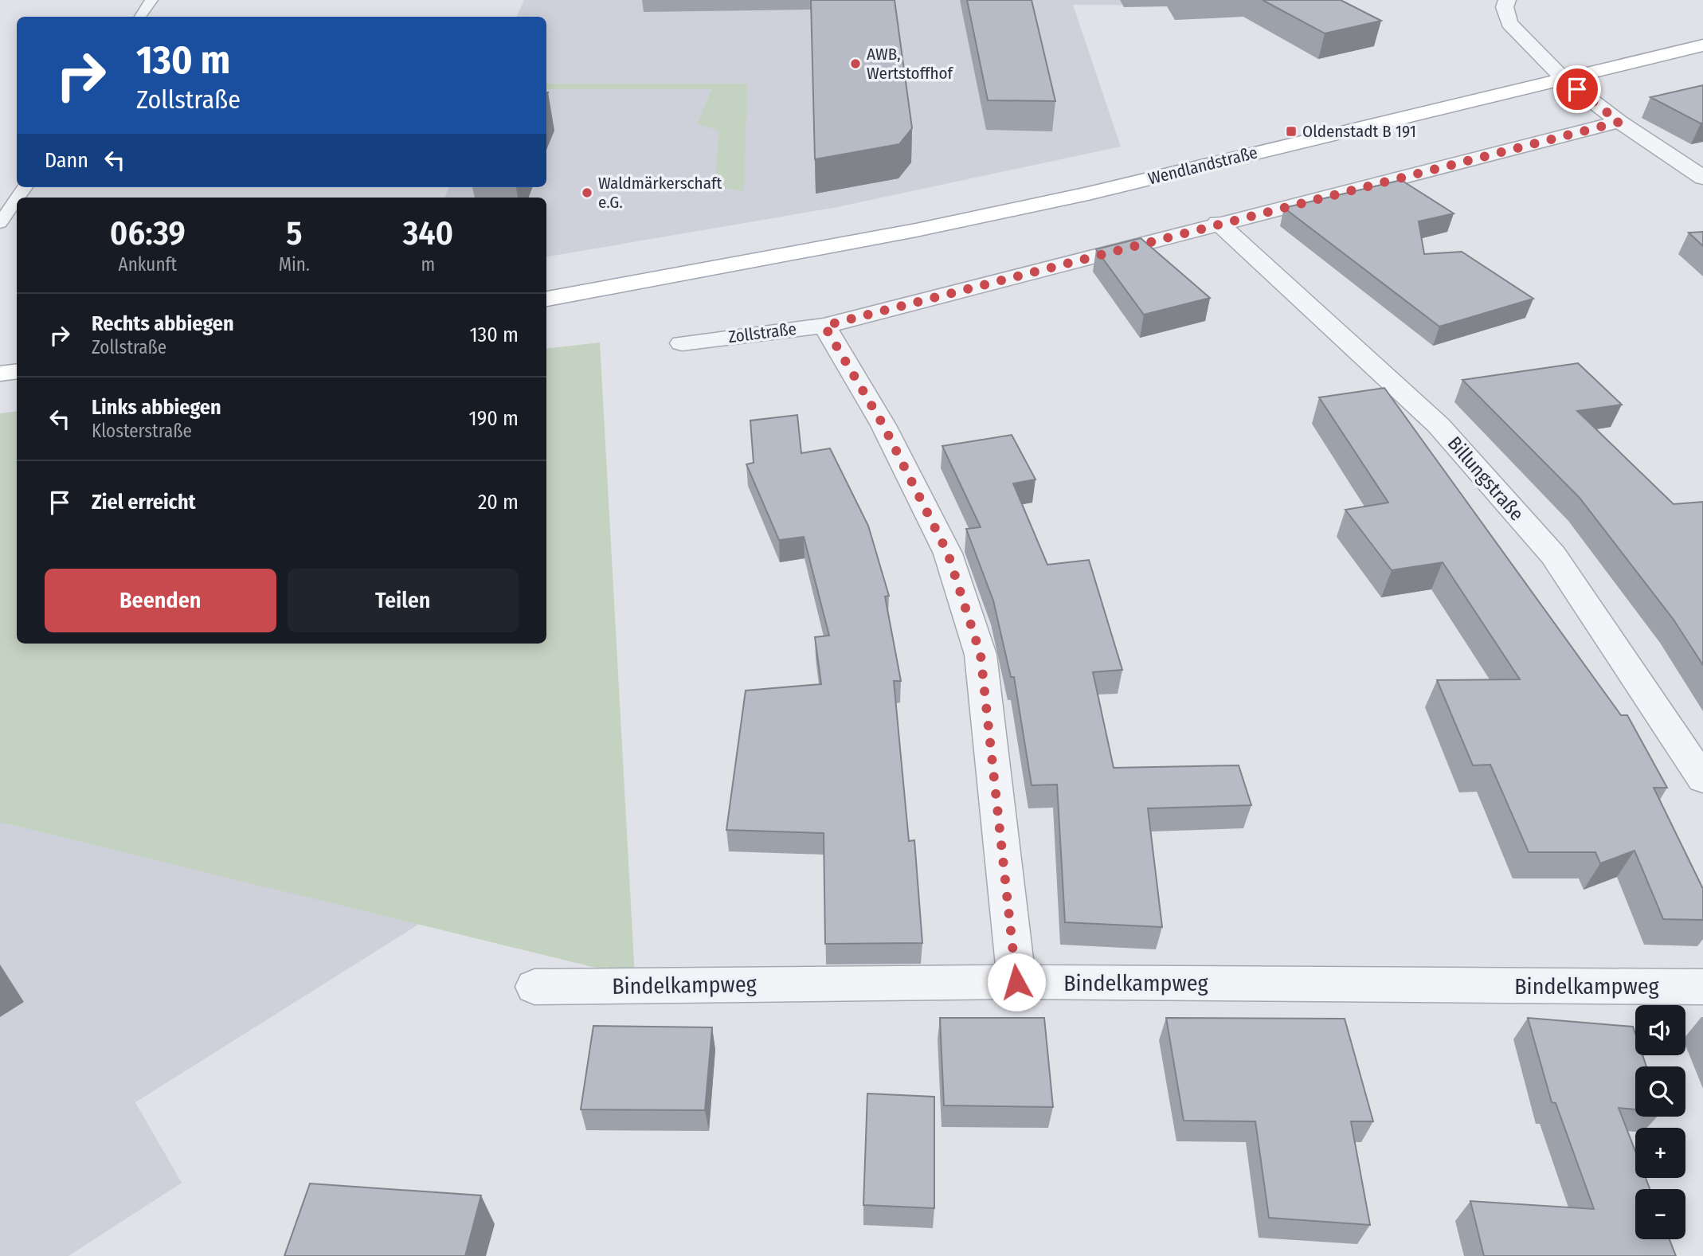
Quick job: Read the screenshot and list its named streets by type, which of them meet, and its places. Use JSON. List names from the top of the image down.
{
  "streets": {
    "main road": ["Wendlandstraße"],
    "street": ["Zollstraße", "Billungstraße", "Bindelkampweg"]
  },
  "crossings": [
    ["Zollstraße", "Billungstraße"]
  ],
  "places": {
    "other": ["AWB, Wertstoffhof", "Waldmärkerschaft e.G."],
    "transit": ["Oldenstadt B 191"]
  },
  "page": {
    "turn": ["130 m", "Zollstraße"],
    "then": "Dann",
    "eta": [
      "06:39",
      "Ankunft",
      "5",
      "Min.",
      "340",
      "m"
    ],
    "list": [
      {
        "name": "Rechts abbiegen",
        "note": "Zollstraße",
        "value": "130 m"
      },
      {
        "name": "Links abbiegen",
        "note": "Klosterstraße",
        "value": "190 m"
      },
      {
        "name": "Ziel erreicht",
        "value": "20 m"
      }
    ],
    "buttons": ["Beenden", "Teilen"],
    "map_buttons": ["+", "−"]
  }
}
